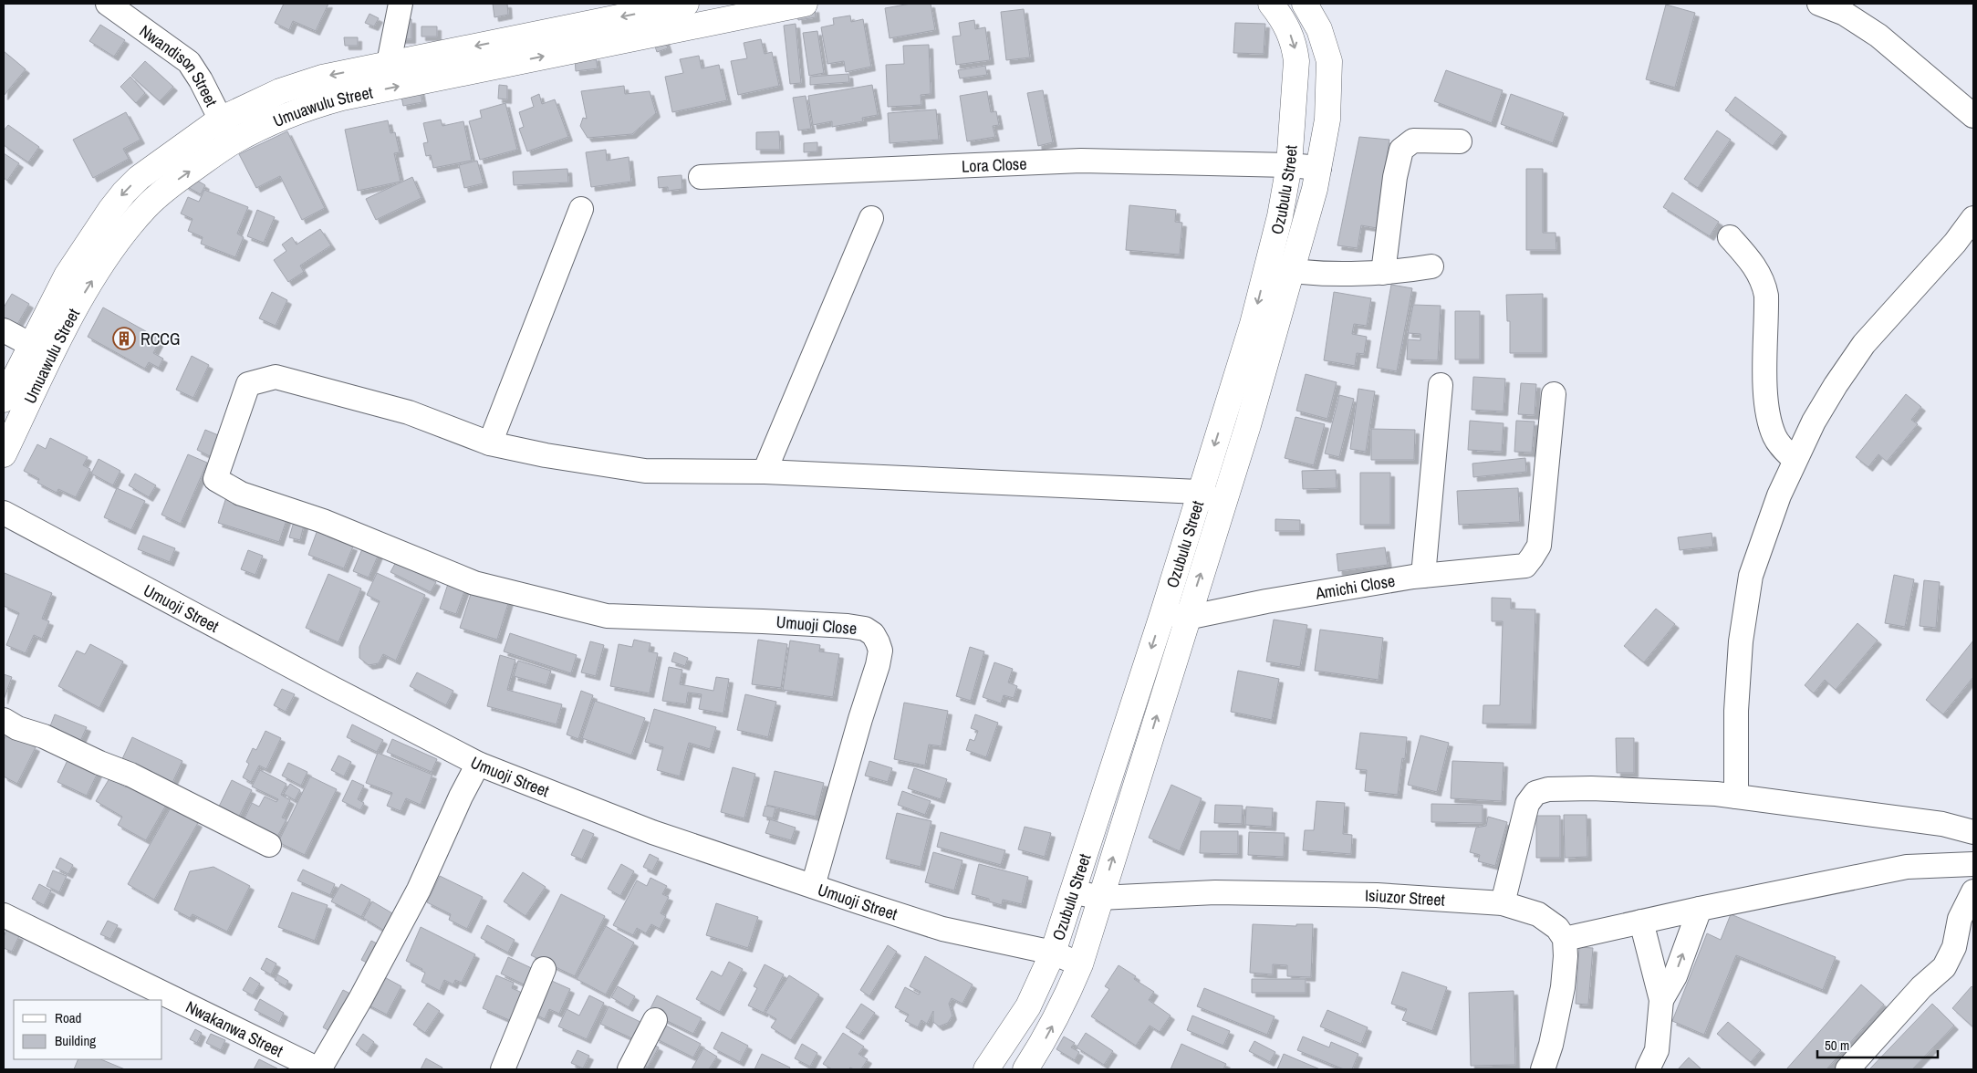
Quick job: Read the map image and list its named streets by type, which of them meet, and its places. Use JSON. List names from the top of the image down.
{
  "streets": {
    "main road": ["Umuawulu Street", "Ozubulu Street"],
    "street": [
      "Nwandison Street",
      "Lora Close",
      "Amichi Close",
      "Umuoji Street",
      "Umuoji Close",
      "Isiuzor Street",
      "Nwakanwa Street"
    ]
  },
  "crossings": [
    ["Nwandison Street", "Umuawulu Street"],
    ["Lora Close", "Ozubulu Street"],
    ["Ozubulu Street", "Amichi Close"],
    ["Ozubulu Street", "Umuoji Street"],
    ["Ozubulu Street", "Isiuzor Street"],
    ["Umuoji Street", "Umuoji Close"]
  ],
  "places": {
    "building": ["RCCG"]
  },
  "legend": ["Road", "Building"],
  "scale_bar": "50 m"
}
